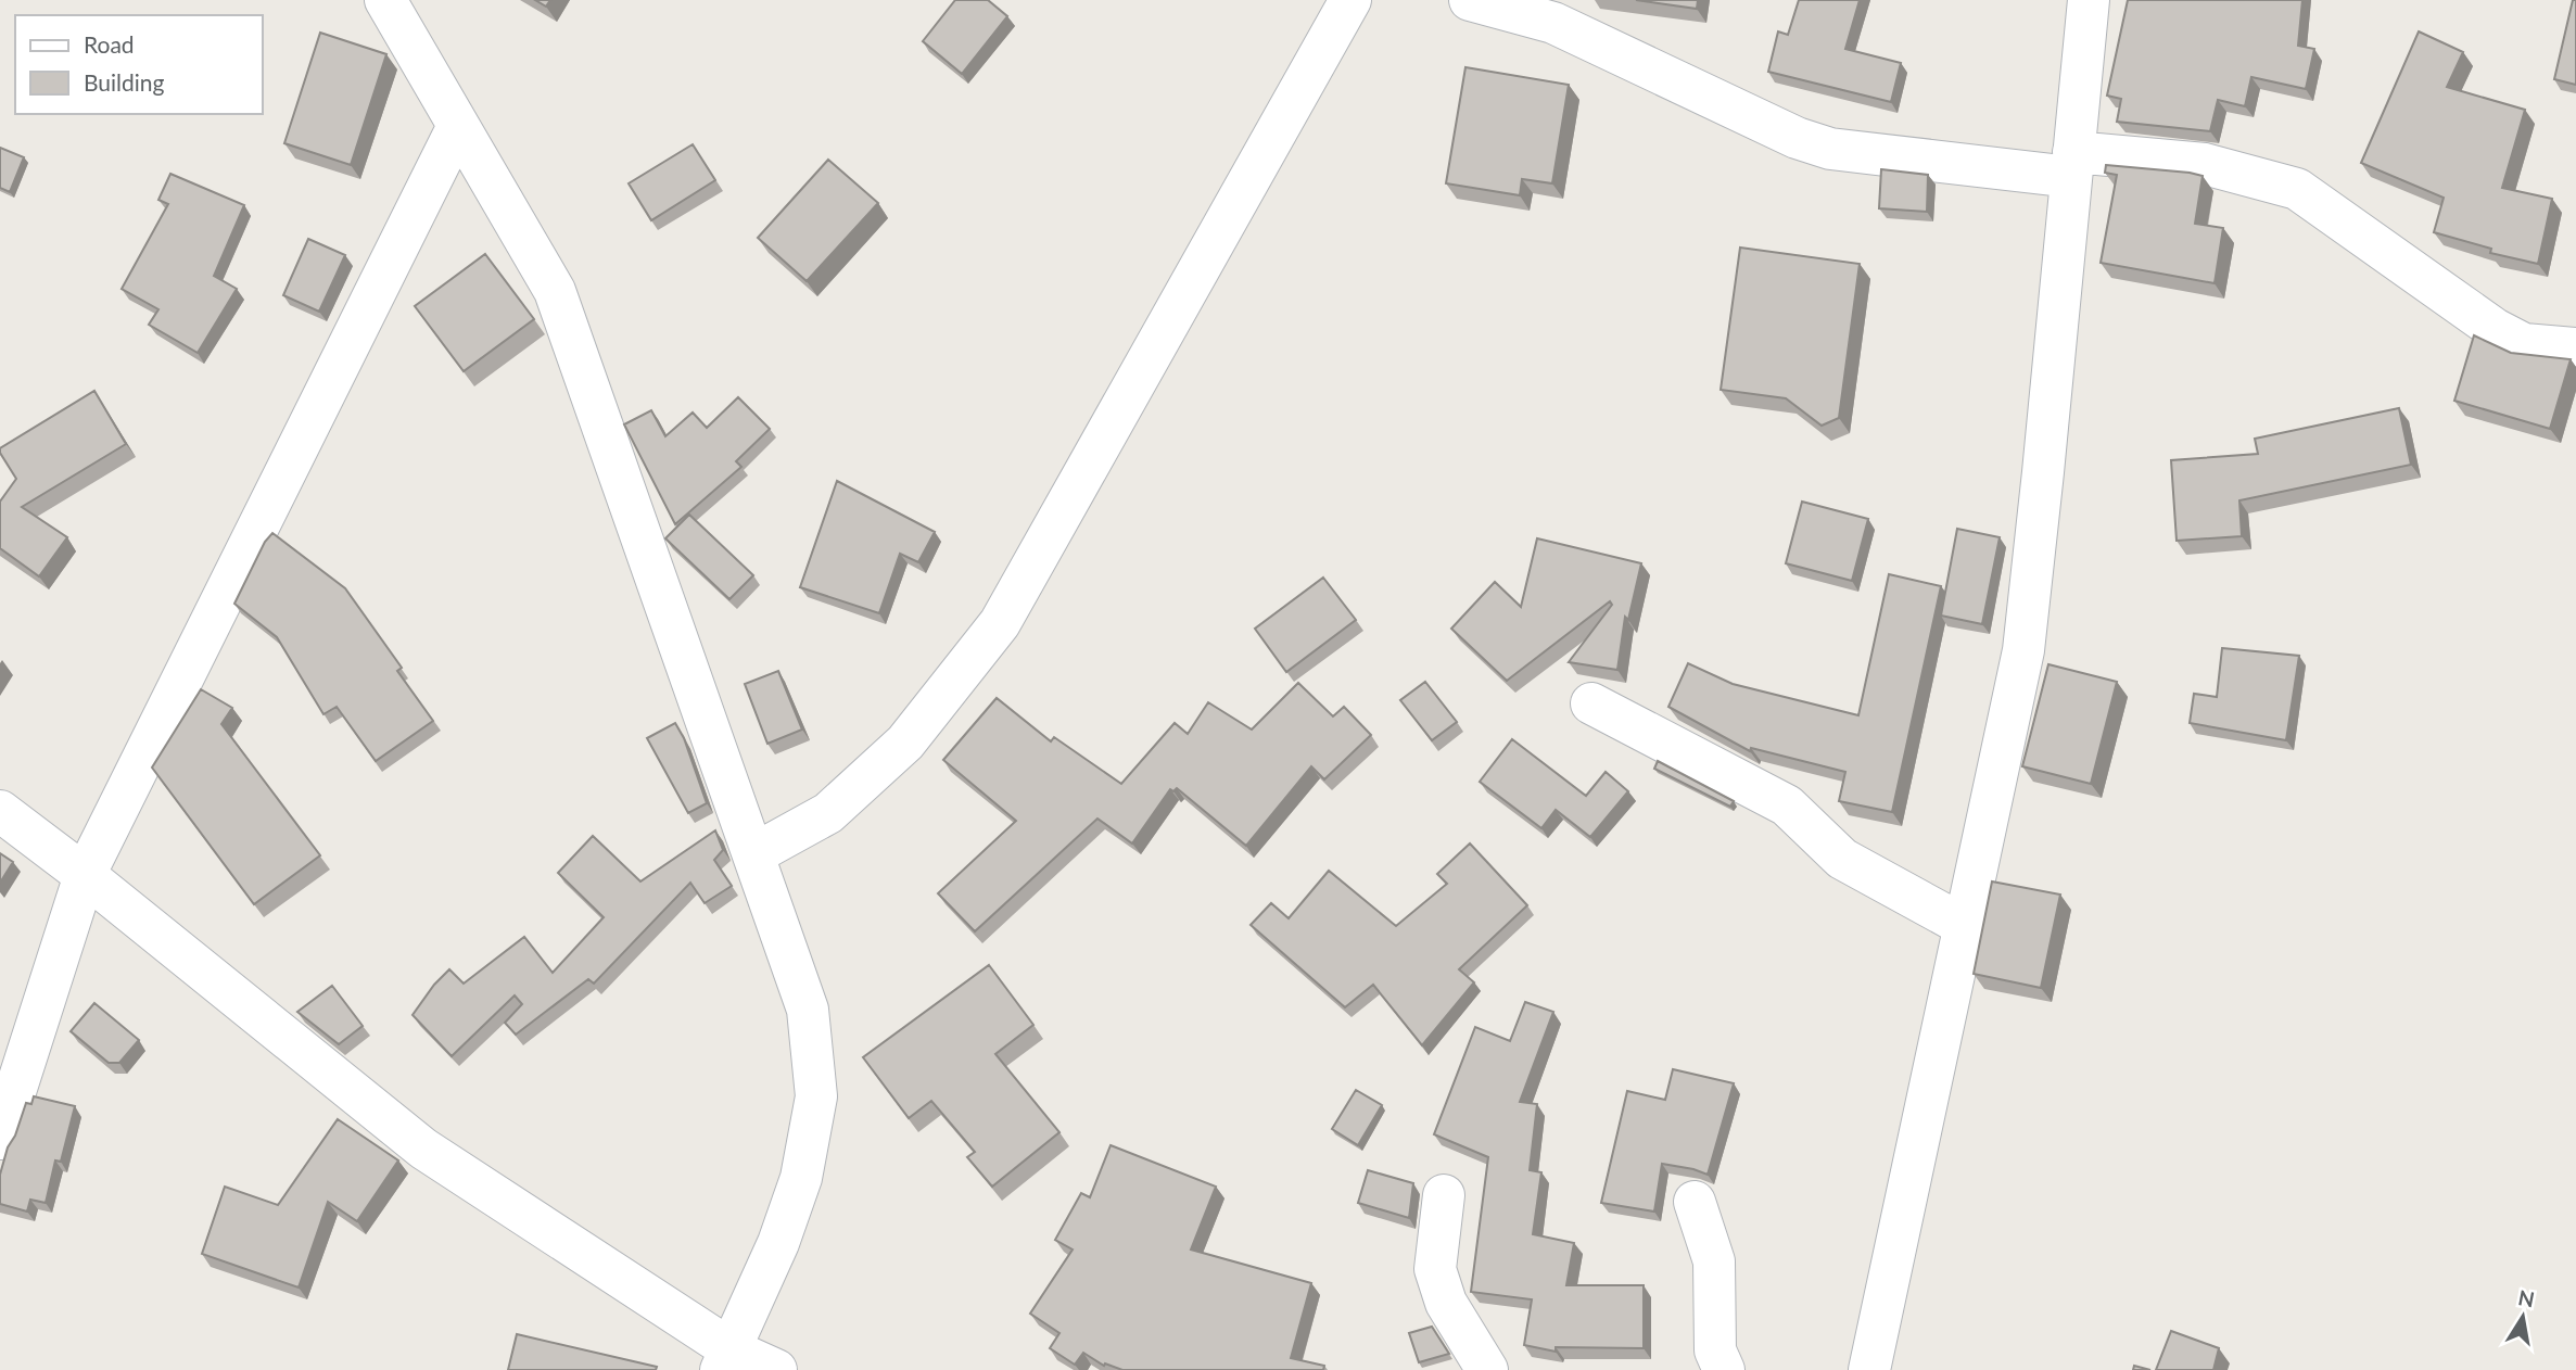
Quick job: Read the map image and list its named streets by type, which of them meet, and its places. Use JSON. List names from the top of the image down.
{
  "legend": ["Road", "Building"],
  "north": "top"
}
